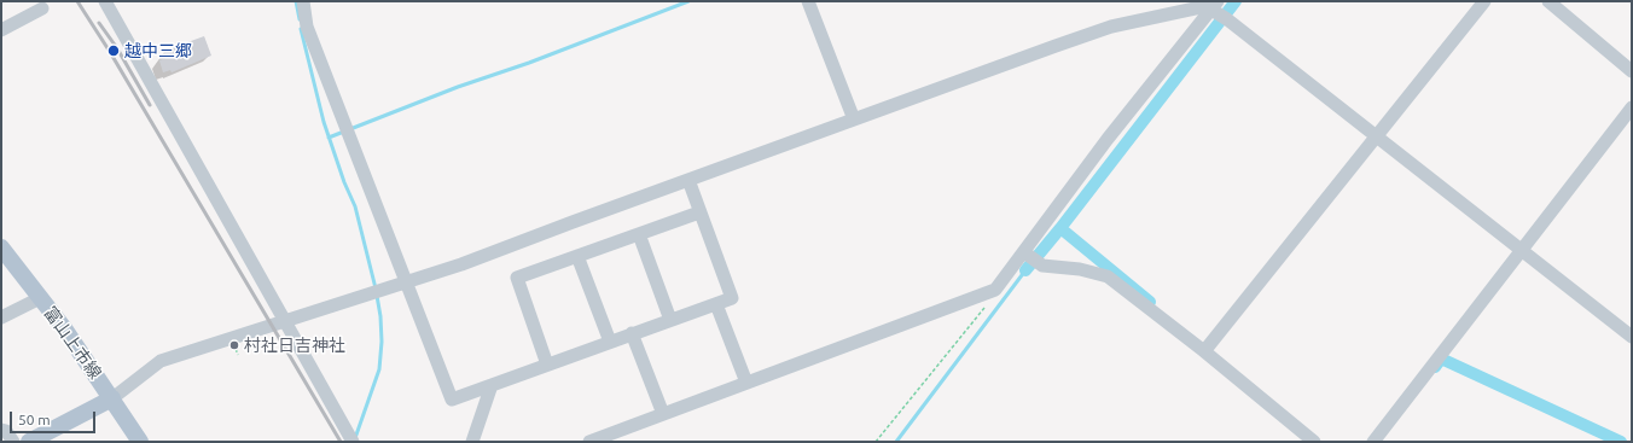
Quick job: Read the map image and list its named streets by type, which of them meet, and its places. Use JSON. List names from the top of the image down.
{
  "streets": {
    "main road": ["富山上市線"]
  },
  "places": ["越中三郷", "村社日吉神社"],
  "scale_bar": "50 m"
}
